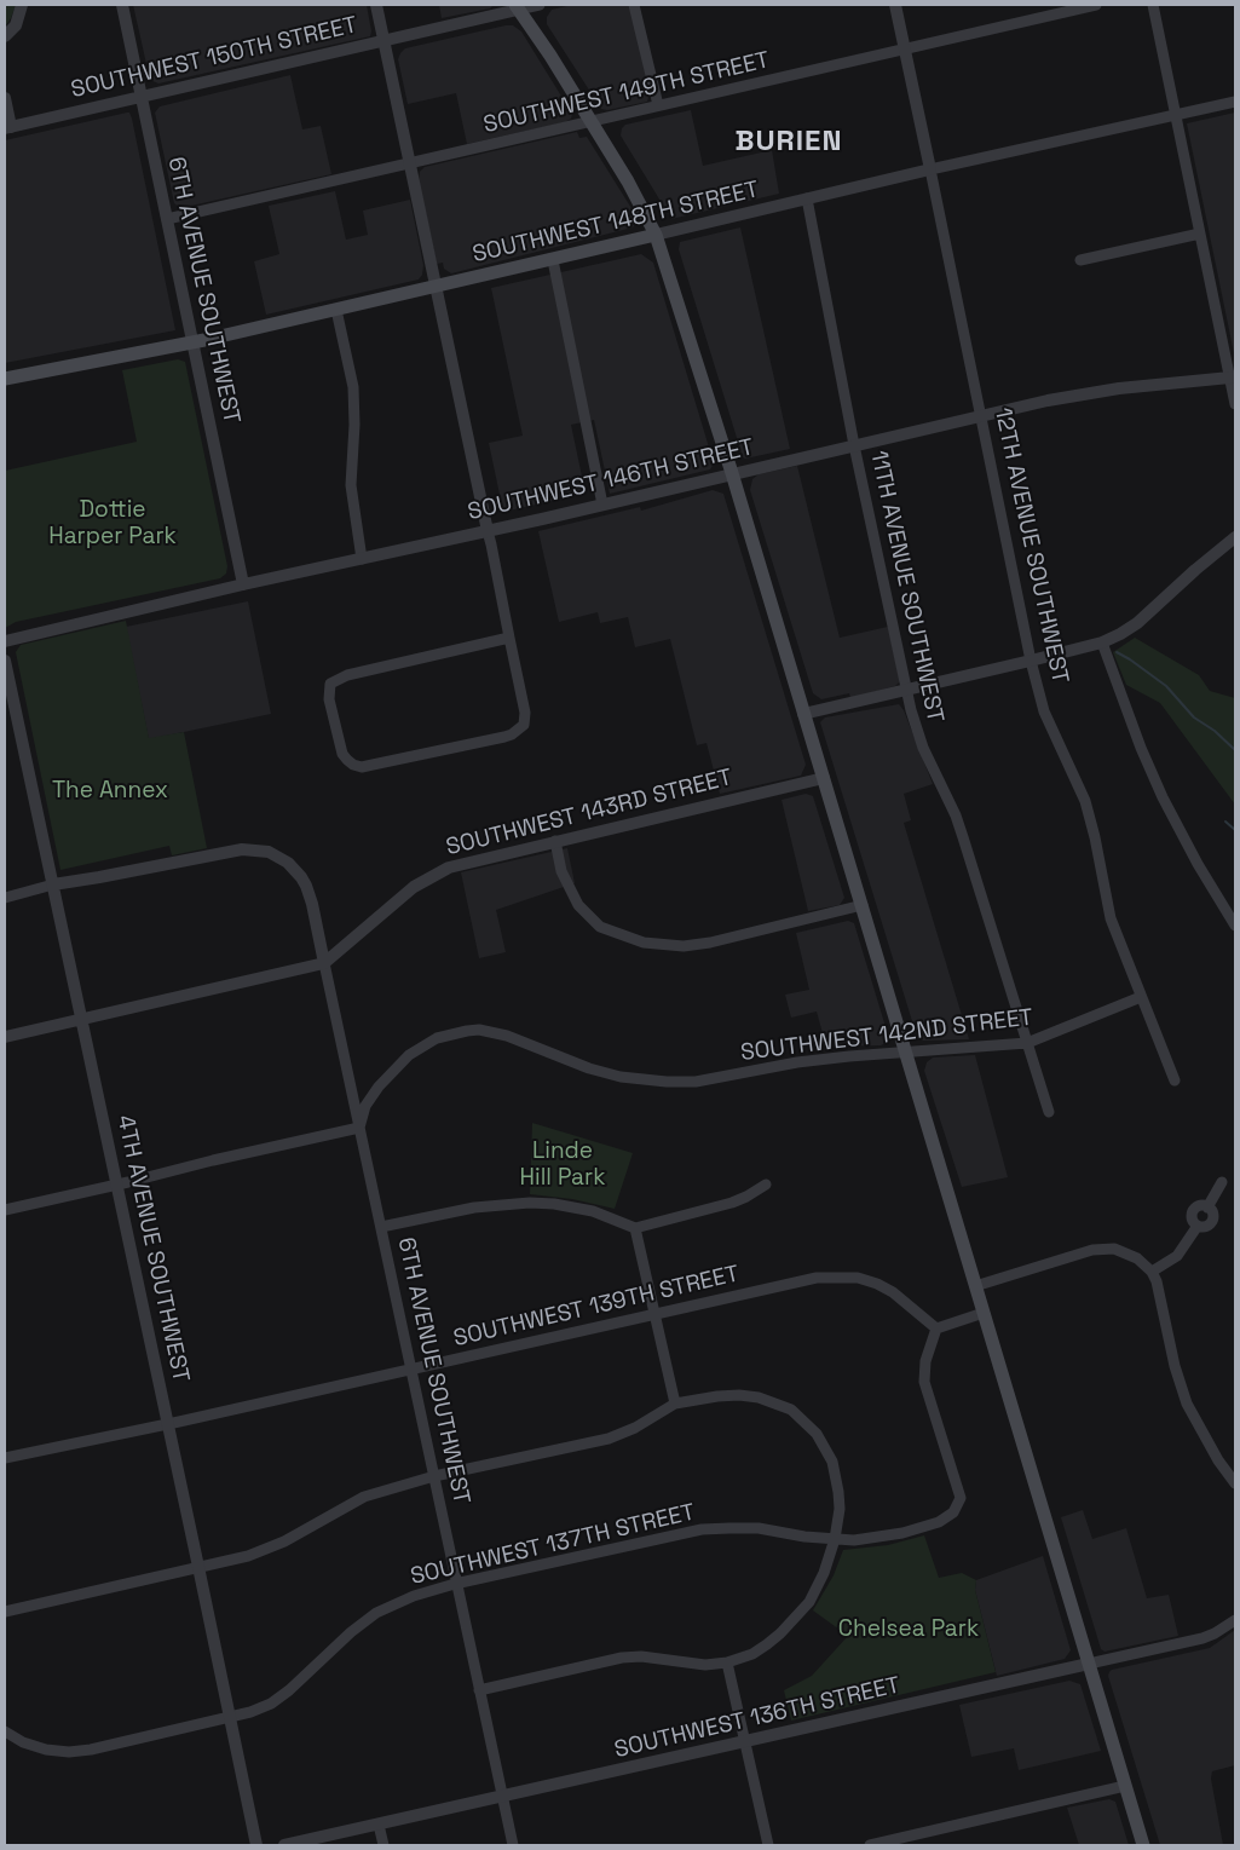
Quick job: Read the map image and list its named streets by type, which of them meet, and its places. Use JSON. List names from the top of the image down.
{
  "streets": {
    "main road": ["SOUTHWEST 148TH STREET"],
    "street": [
      "SOUTHWEST 150TH STREET",
      "SOUTHWEST 149TH STREET",
      "6TH AVENUE SOUTHWEST",
      "SOUTHWEST 146TH STREET",
      "12TH AVENUE SOUTHWEST",
      "11TH AVENUE SOUTHWEST",
      "SOUTHWEST 143RD STREET",
      "SOUTHWEST 142ND STREET",
      "4TH AVENUE SOUTHWEST",
      "SOUTHWEST 139TH STREET",
      "SOUTHWEST 137TH STREET",
      "SOUTHWEST 136TH STREET"
    ]
  },
  "crossings": [
    ["SOUTHWEST 150TH STREET", "6TH AVENUE SOUTHWEST"],
    ["SOUTHWEST 149TH STREET", "6TH AVENUE SOUTHWEST"],
    ["SOUTHWEST 149TH STREET", "12TH AVENUE SOUTHWEST"],
    ["SOUTHWEST 148TH STREET", "6TH AVENUE SOUTHWEST"],
    ["SOUTHWEST 148TH STREET", "12TH AVENUE SOUTHWEST"],
    ["SOUTHWEST 148TH STREET", "11TH AVENUE SOUTHWEST"],
    ["6TH AVENUE SOUTHWEST", "SOUTHWEST 146TH STREET"],
    ["6TH AVENUE SOUTHWEST", "SOUTHWEST 143RD STREET"],
    ["6TH AVENUE SOUTHWEST", "SOUTHWEST 142ND STREET"],
    ["6TH AVENUE SOUTHWEST", "4TH AVENUE SOUTHWEST"],
    ["6TH AVENUE SOUTHWEST", "SOUTHWEST 139TH STREET"],
    ["6TH AVENUE SOUTHWEST", "SOUTHWEST 137TH STREET"],
    ["6TH AVENUE SOUTHWEST", "SOUTHWEST 136TH STREET"],
    ["SOUTHWEST 146TH STREET", "12TH AVENUE SOUTHWEST"],
    ["SOUTHWEST 146TH STREET", "11TH AVENUE SOUTHWEST"],
    ["12TH AVENUE SOUTHWEST", "SOUTHWEST 142ND STREET"],
    ["11TH AVENUE SOUTHWEST", "SOUTHWEST 142ND STREET"],
    ["SOUTHWEST 143RD STREET", "4TH AVENUE SOUTHWEST"],
    ["4TH AVENUE SOUTHWEST", "SOUTHWEST 139TH STREET"],
    ["4TH AVENUE SOUTHWEST", "SOUTHWEST 137TH STREET"],
    ["SOUTHWEST 139TH STREET", "SOUTHWEST 137TH STREET"]
  ],
  "districts": ["BURIEN"],
  "parks": [
    "Dottie Harper Park",
    "The Annex",
    "Linde Hill Park",
    "Chelsea Park"
  ]
}
